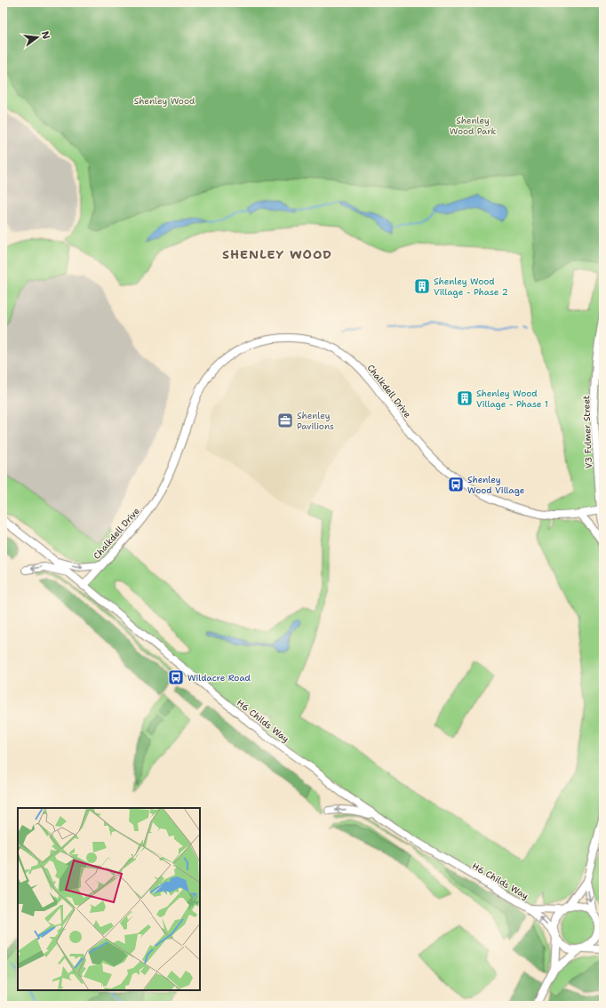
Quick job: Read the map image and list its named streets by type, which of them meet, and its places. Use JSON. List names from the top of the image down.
{
  "streets": {
    "street": ["Chalkdell Drive", "V3 Fulmer Street", "H6 Childs Way"]
  },
  "crossings": [
    ["Chalkdell Drive", "V3 Fulmer Street"],
    ["Chalkdell Drive", "H6 Childs Way"]
  ],
  "districts": ["SHENLEY WOOD"],
  "parks": ["Shenley Wood", "Shenley Wood Park"],
  "places": {
    "building": ["Shenley Wood Village - Phase 2", "Shenley Wood Village - Phase 1"],
    "office": ["Shenley Pavilions"],
    "bus stop": ["Shenley Wood Village", "Wildacre Road"]
  },
  "north": "right"
}
